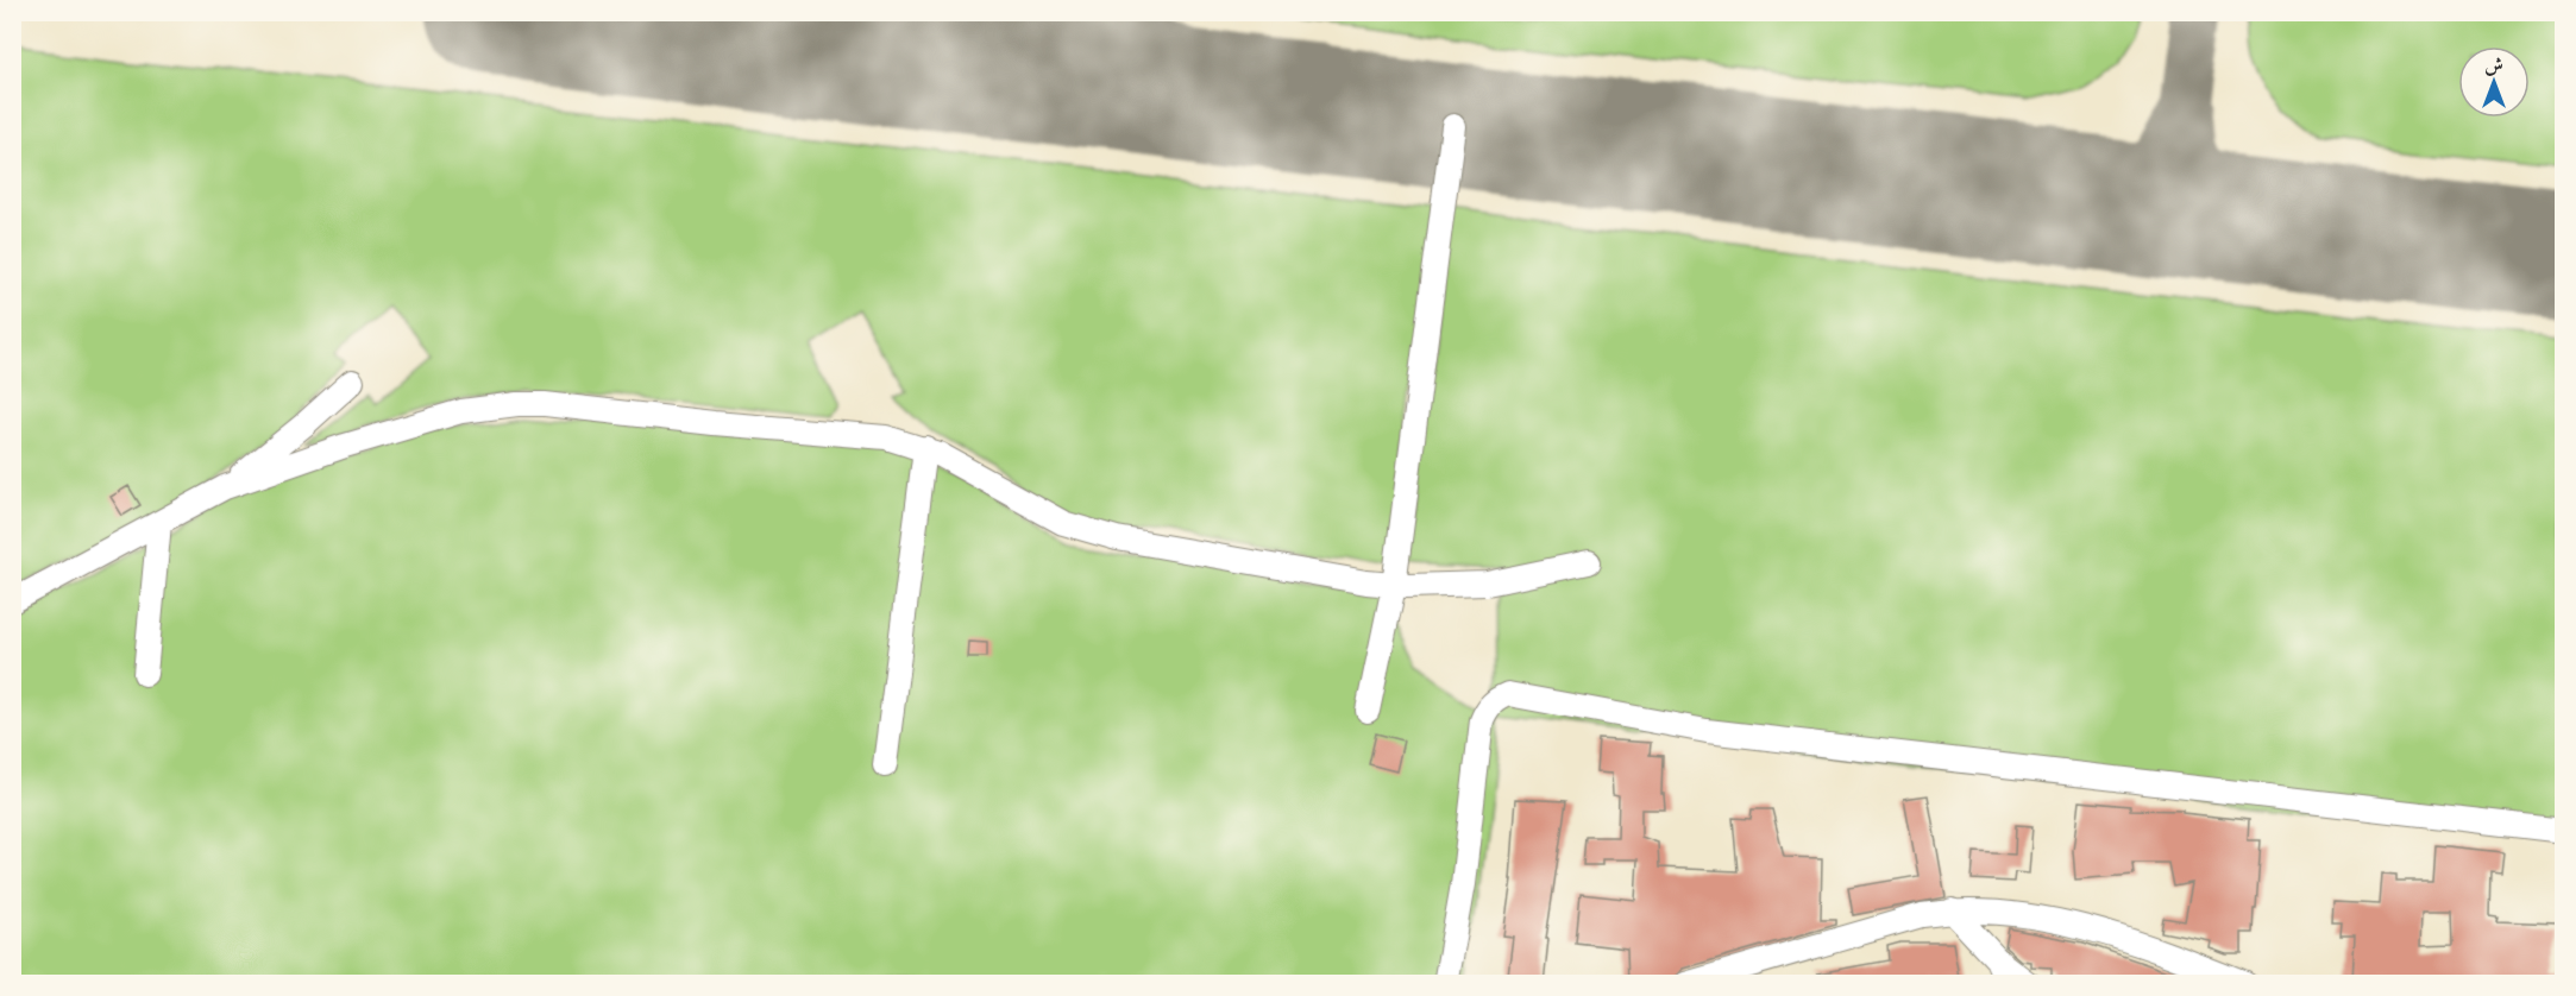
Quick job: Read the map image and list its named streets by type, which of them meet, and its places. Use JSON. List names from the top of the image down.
{
  "north": "top"
}
